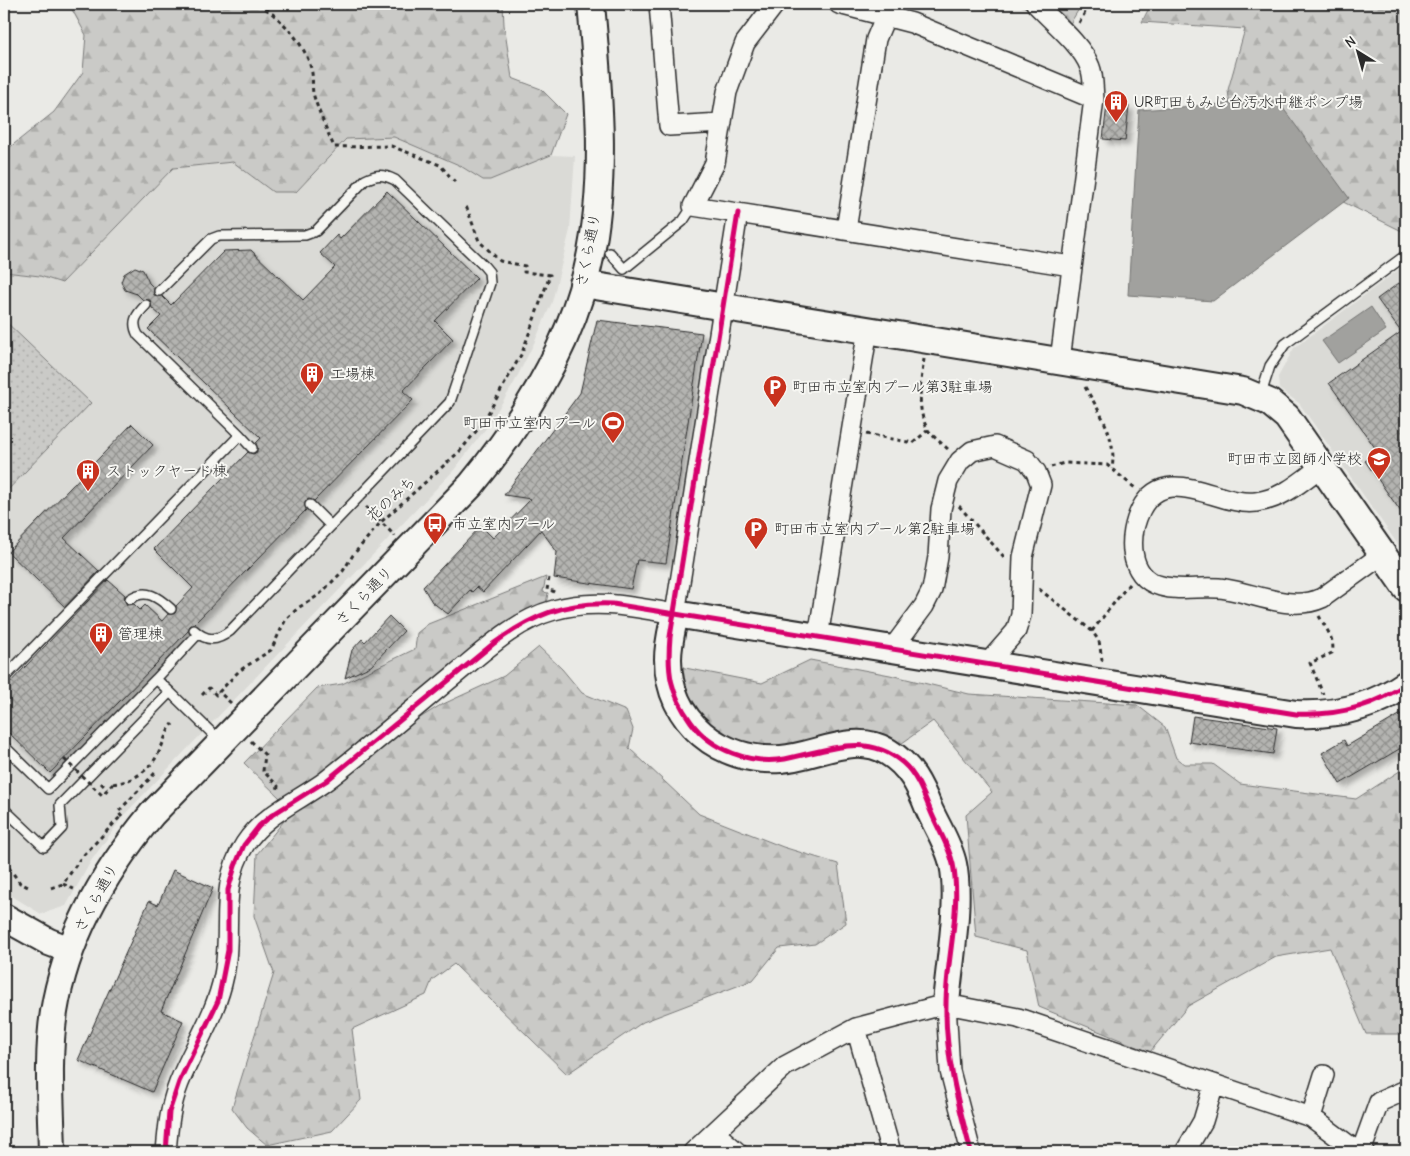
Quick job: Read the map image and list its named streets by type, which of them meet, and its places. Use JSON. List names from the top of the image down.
{
  "streets": {
    "street": ["さくら通り"],
    "path": ["花のみち"]
  },
  "places": {
    "building": [
      "UR町田もみじ台汚水中継ポンプ場",
      "工場棟",
      "ストックヤード棟",
      "管理棟"
    ],
    "parking": ["町田市立室内プール第3駐車場", "町田市立室内プール第2駐車場"],
    "sports": ["町田市立室内プール"],
    "school or university": ["町田市立図師小学校"],
    "bus stop": ["市立室内プール"]
  },
  "north": "top left"
}
